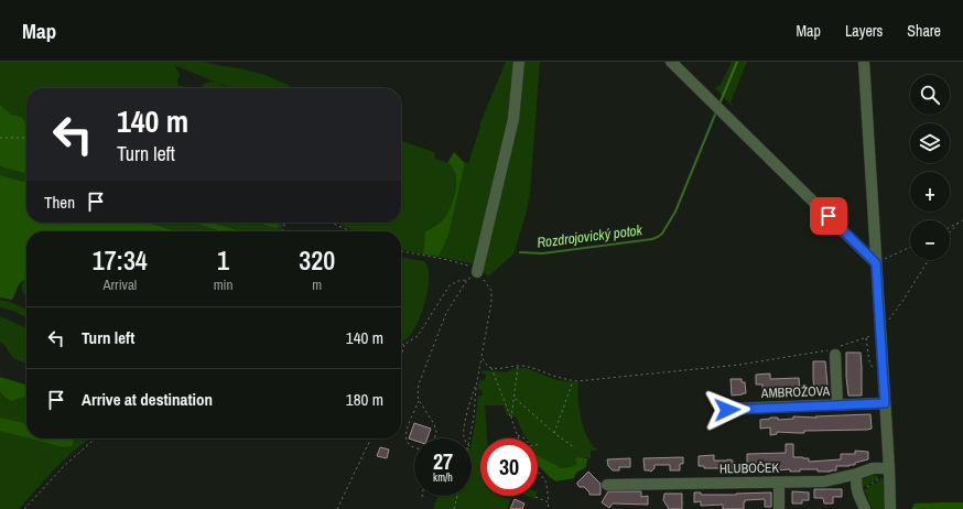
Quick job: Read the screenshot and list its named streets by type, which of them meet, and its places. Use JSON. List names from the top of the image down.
{
  "streets": {
    "street": ["AMBROŽOVA", "HLUBOČEK"]
  },
  "water": ["Rozdrojovický potok"],
  "page": {
    "header": "Map",
    "nav": ["Map", "Layers", "Share"],
    "map_buttons": ["+", "−"],
    "turn": ["140 m", "Turn left"],
    "then": "Then",
    "eta": [
      "17:34",
      "Arrival",
      "1",
      "min",
      "320",
      "m"
    ],
    "list": [
      {
        "name": "Turn left",
        "value": "140 m"
      },
      {
        "name": "Arrive at destination",
        "value": "180 m"
      }
    ],
    "speed": "27 km/h",
    "limit": "30"
  }
}
